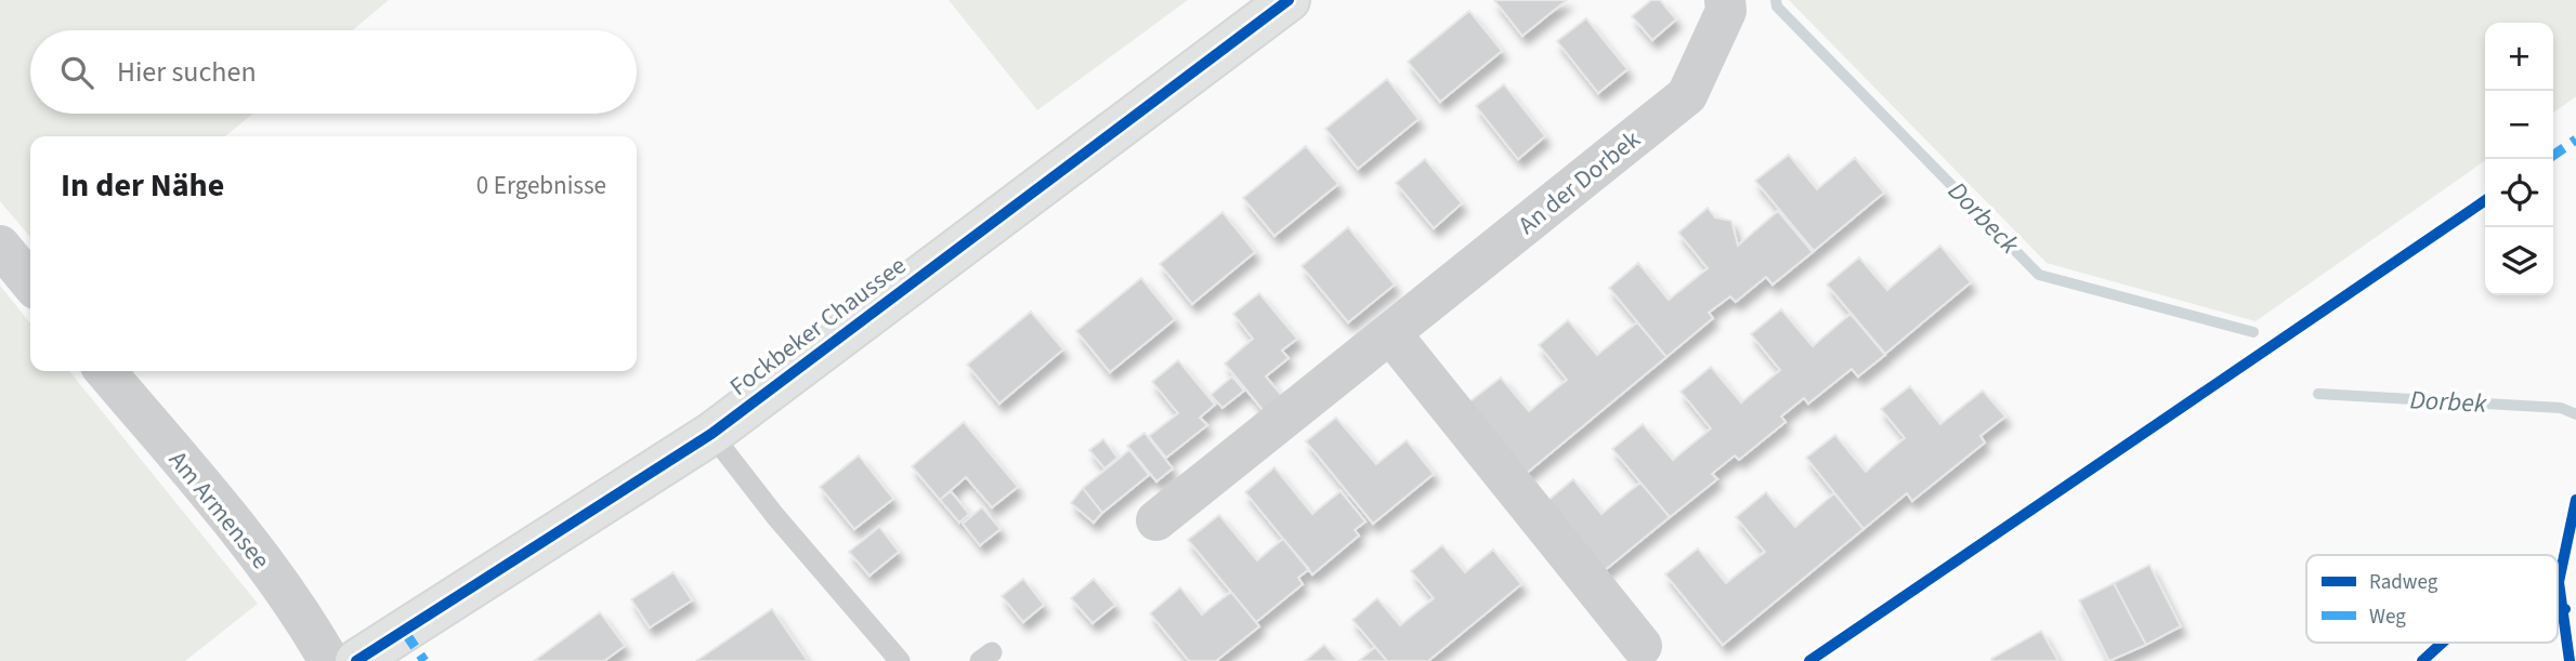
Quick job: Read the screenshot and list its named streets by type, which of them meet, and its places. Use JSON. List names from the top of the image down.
{
  "streets": {
    "main road": ["Fockbeker Chaussee"],
    "street": ["An der Dorbek", "Am Armensee"]
  },
  "water": ["Dorbeck", "Dorbek"],
  "legend": ["Radweg", "Weg"],
  "page": {
    "map_buttons": ["+", "−"],
    "search": "Hier suchen",
    "heading": ["In der Nähe", "0 Ergebnisse"]
  }
}
